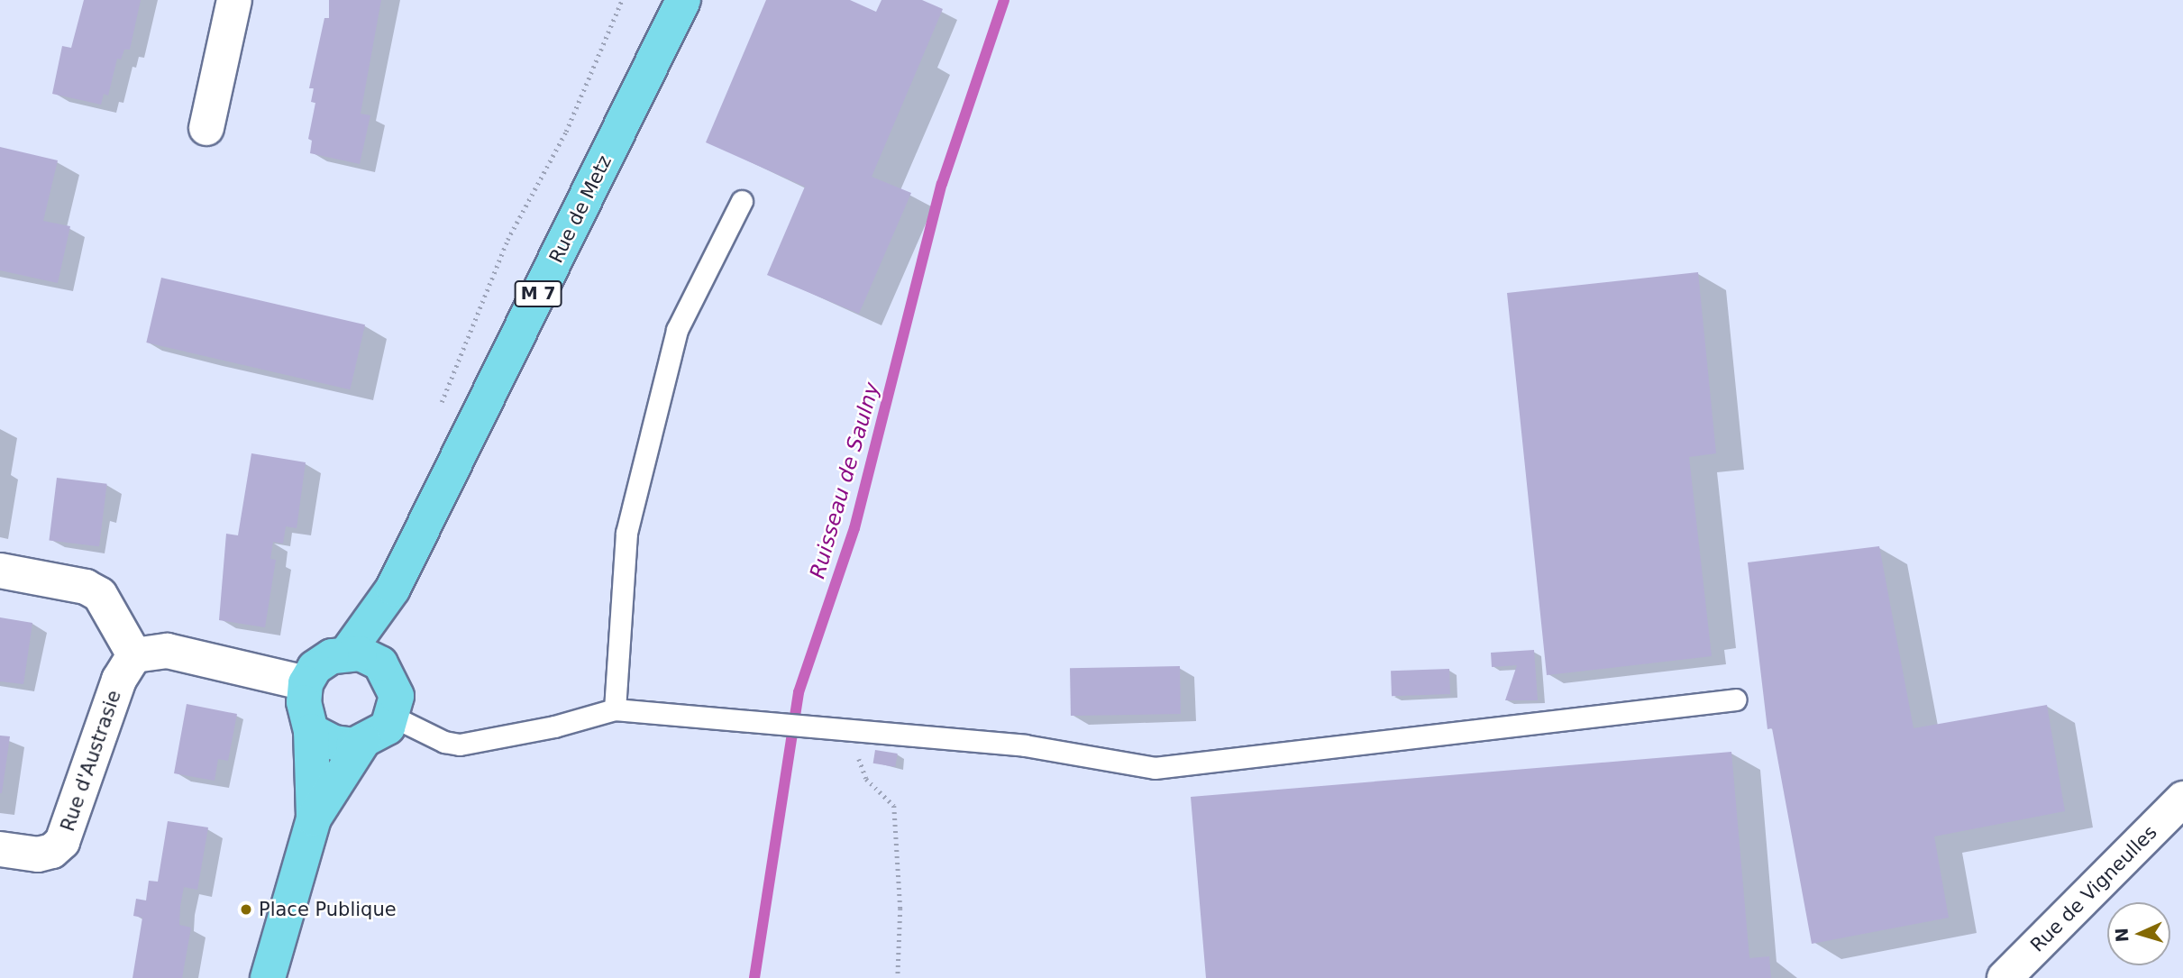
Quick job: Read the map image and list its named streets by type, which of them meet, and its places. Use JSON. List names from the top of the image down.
{
  "streets": {
    "main road": ["Rue de Metz", "M 7"],
    "street": ["Rue d'Austrasie", "Rue de Vigneulles"]
  },
  "water": ["Ruisseau de Saulny"],
  "places": ["Place Publique"],
  "north": "left"
}
